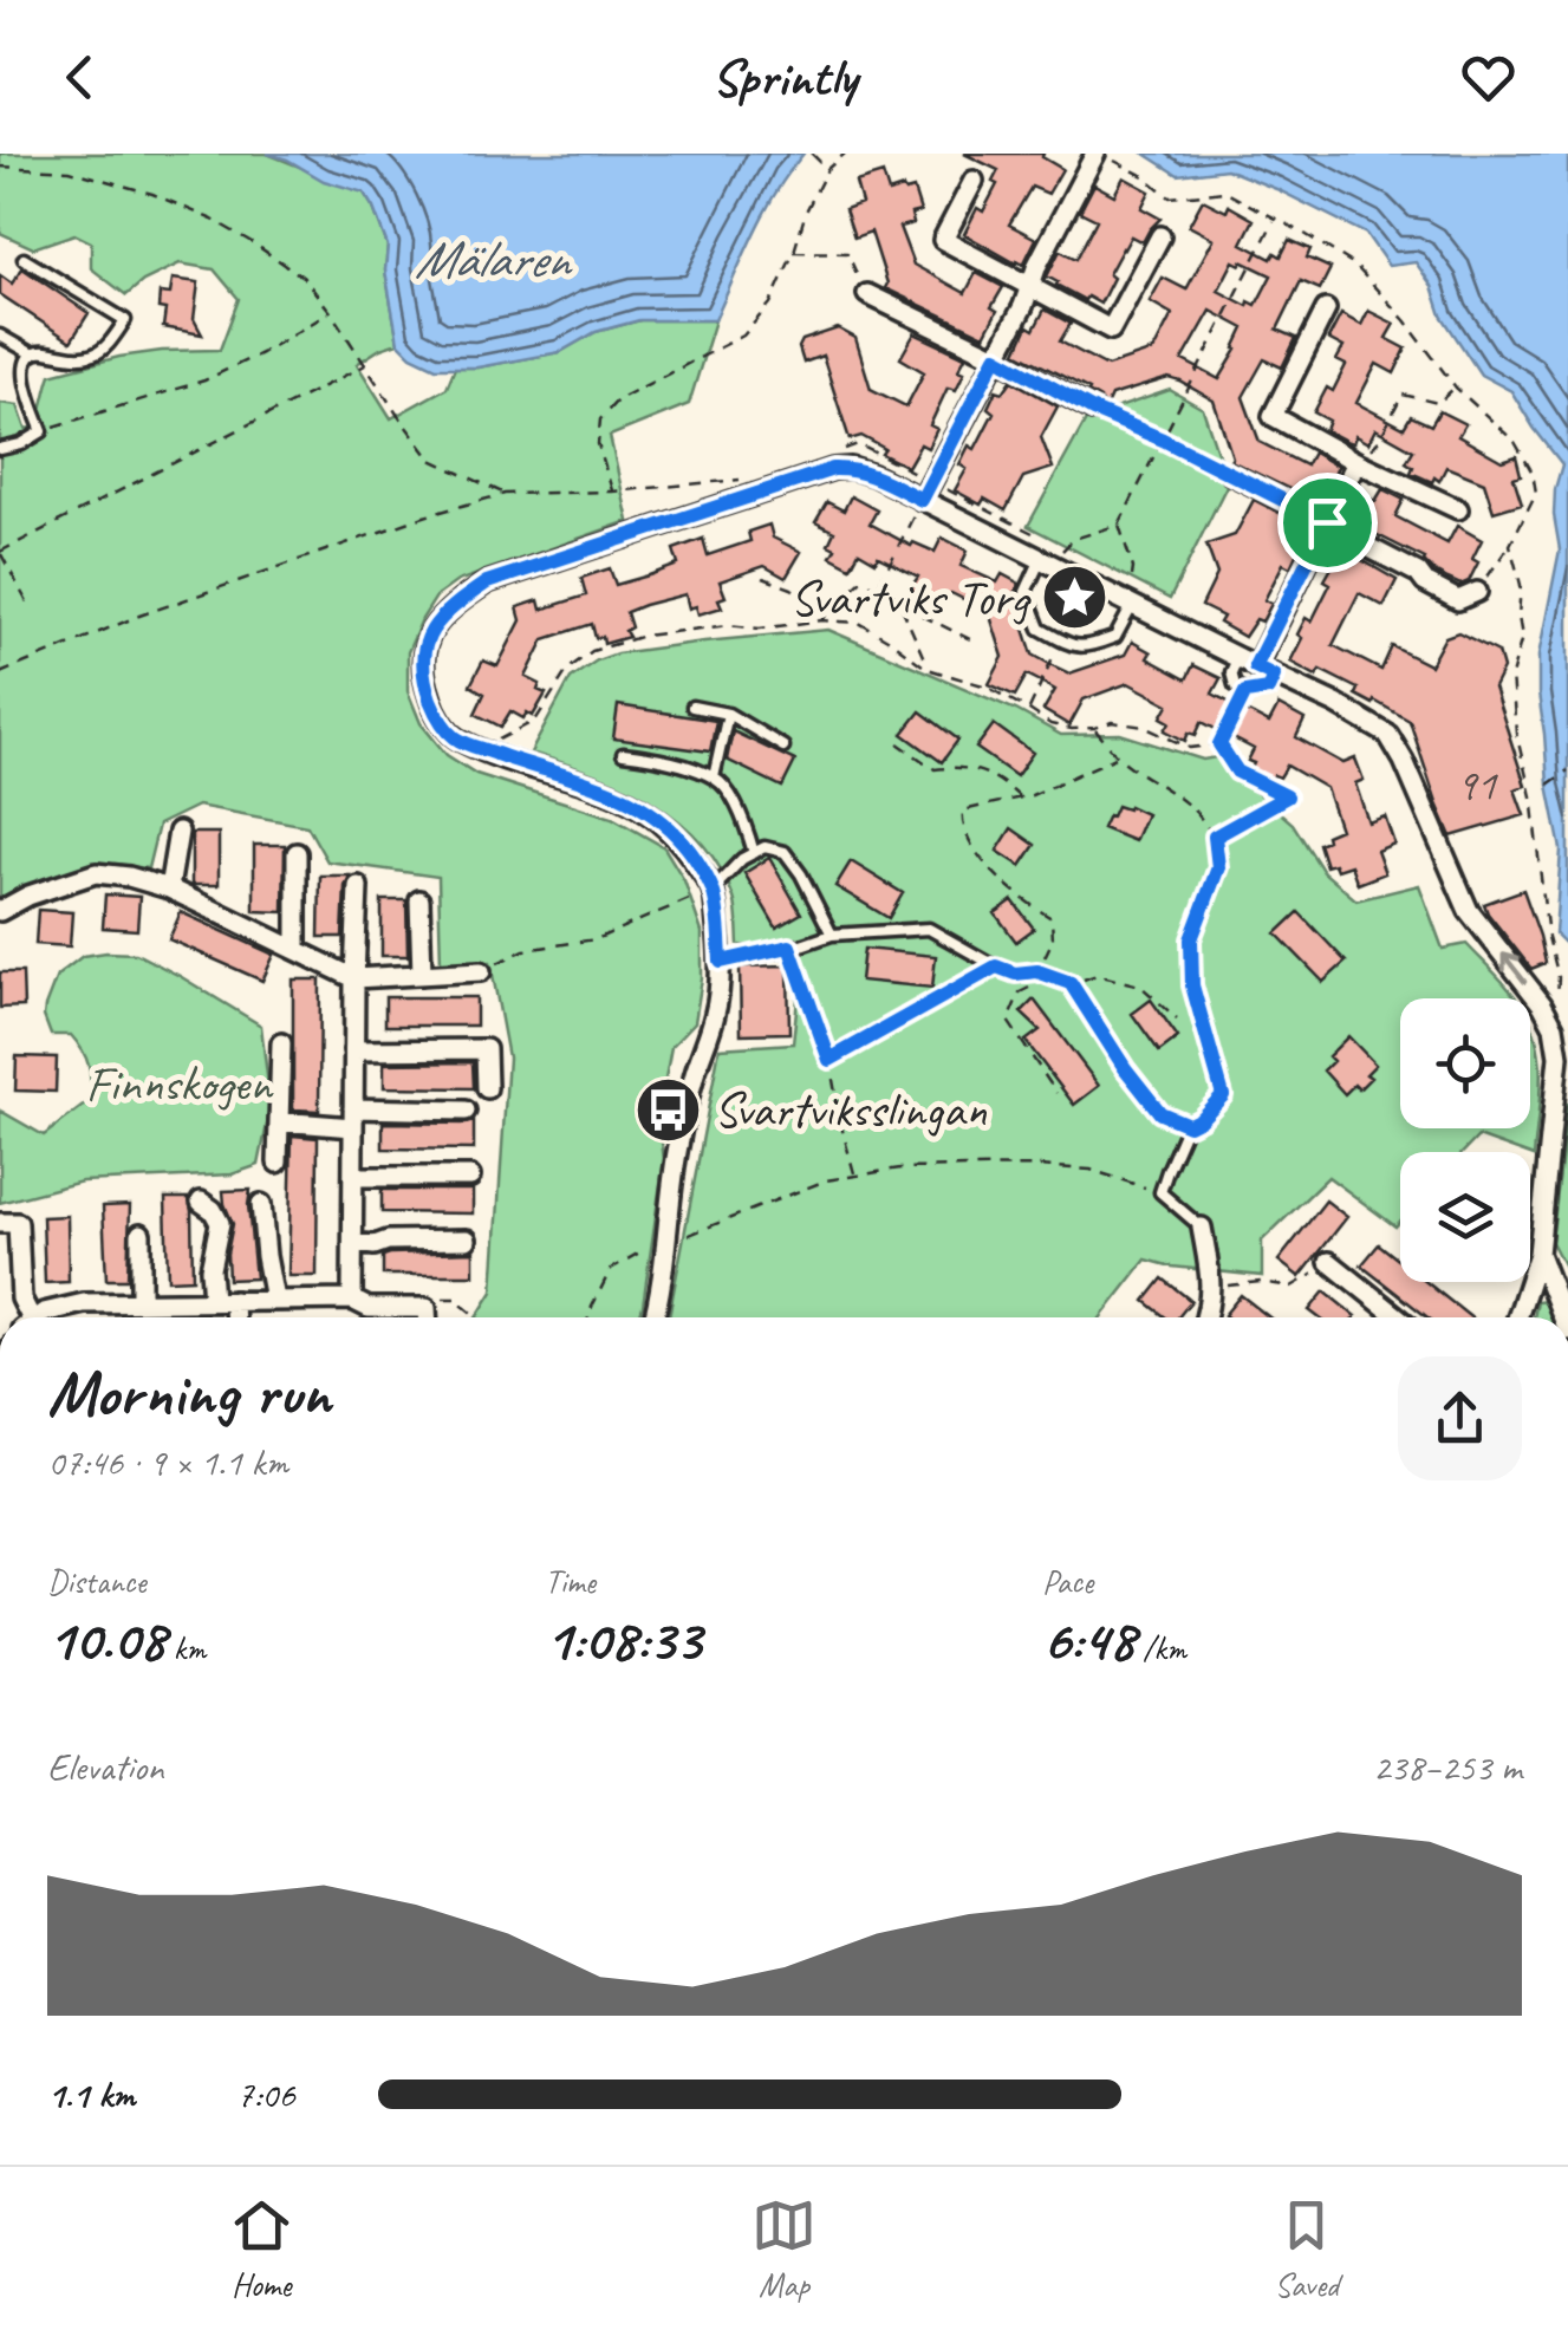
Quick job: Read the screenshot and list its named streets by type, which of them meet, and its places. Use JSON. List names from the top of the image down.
{
  "water": ["Mälaren"],
  "parks": ["Finnskogen"],
  "places": {
    "place": ["Svartviks Torg"],
    "bus stop": ["Svartviksslingan"]
  },
  "house_numbers": ["91"],
  "page": {
    "header": "Sprintly",
    "heading": ["Morning run", "07:46 · 9 × 1.1 km"],
    "stats": [
      ["Distance", "10.08 km"],
      ["Time", "1:08:33"],
      ["Pace", "6:48 /km"]
    ],
    "chart": ["Elevation", "238–253 m"],
    "list": [
      {
        "name": "1.1 km",
        "note": "7:06"
      }
    ],
    "tabs": ["Home", "Map", "Saved"]
  }
}
